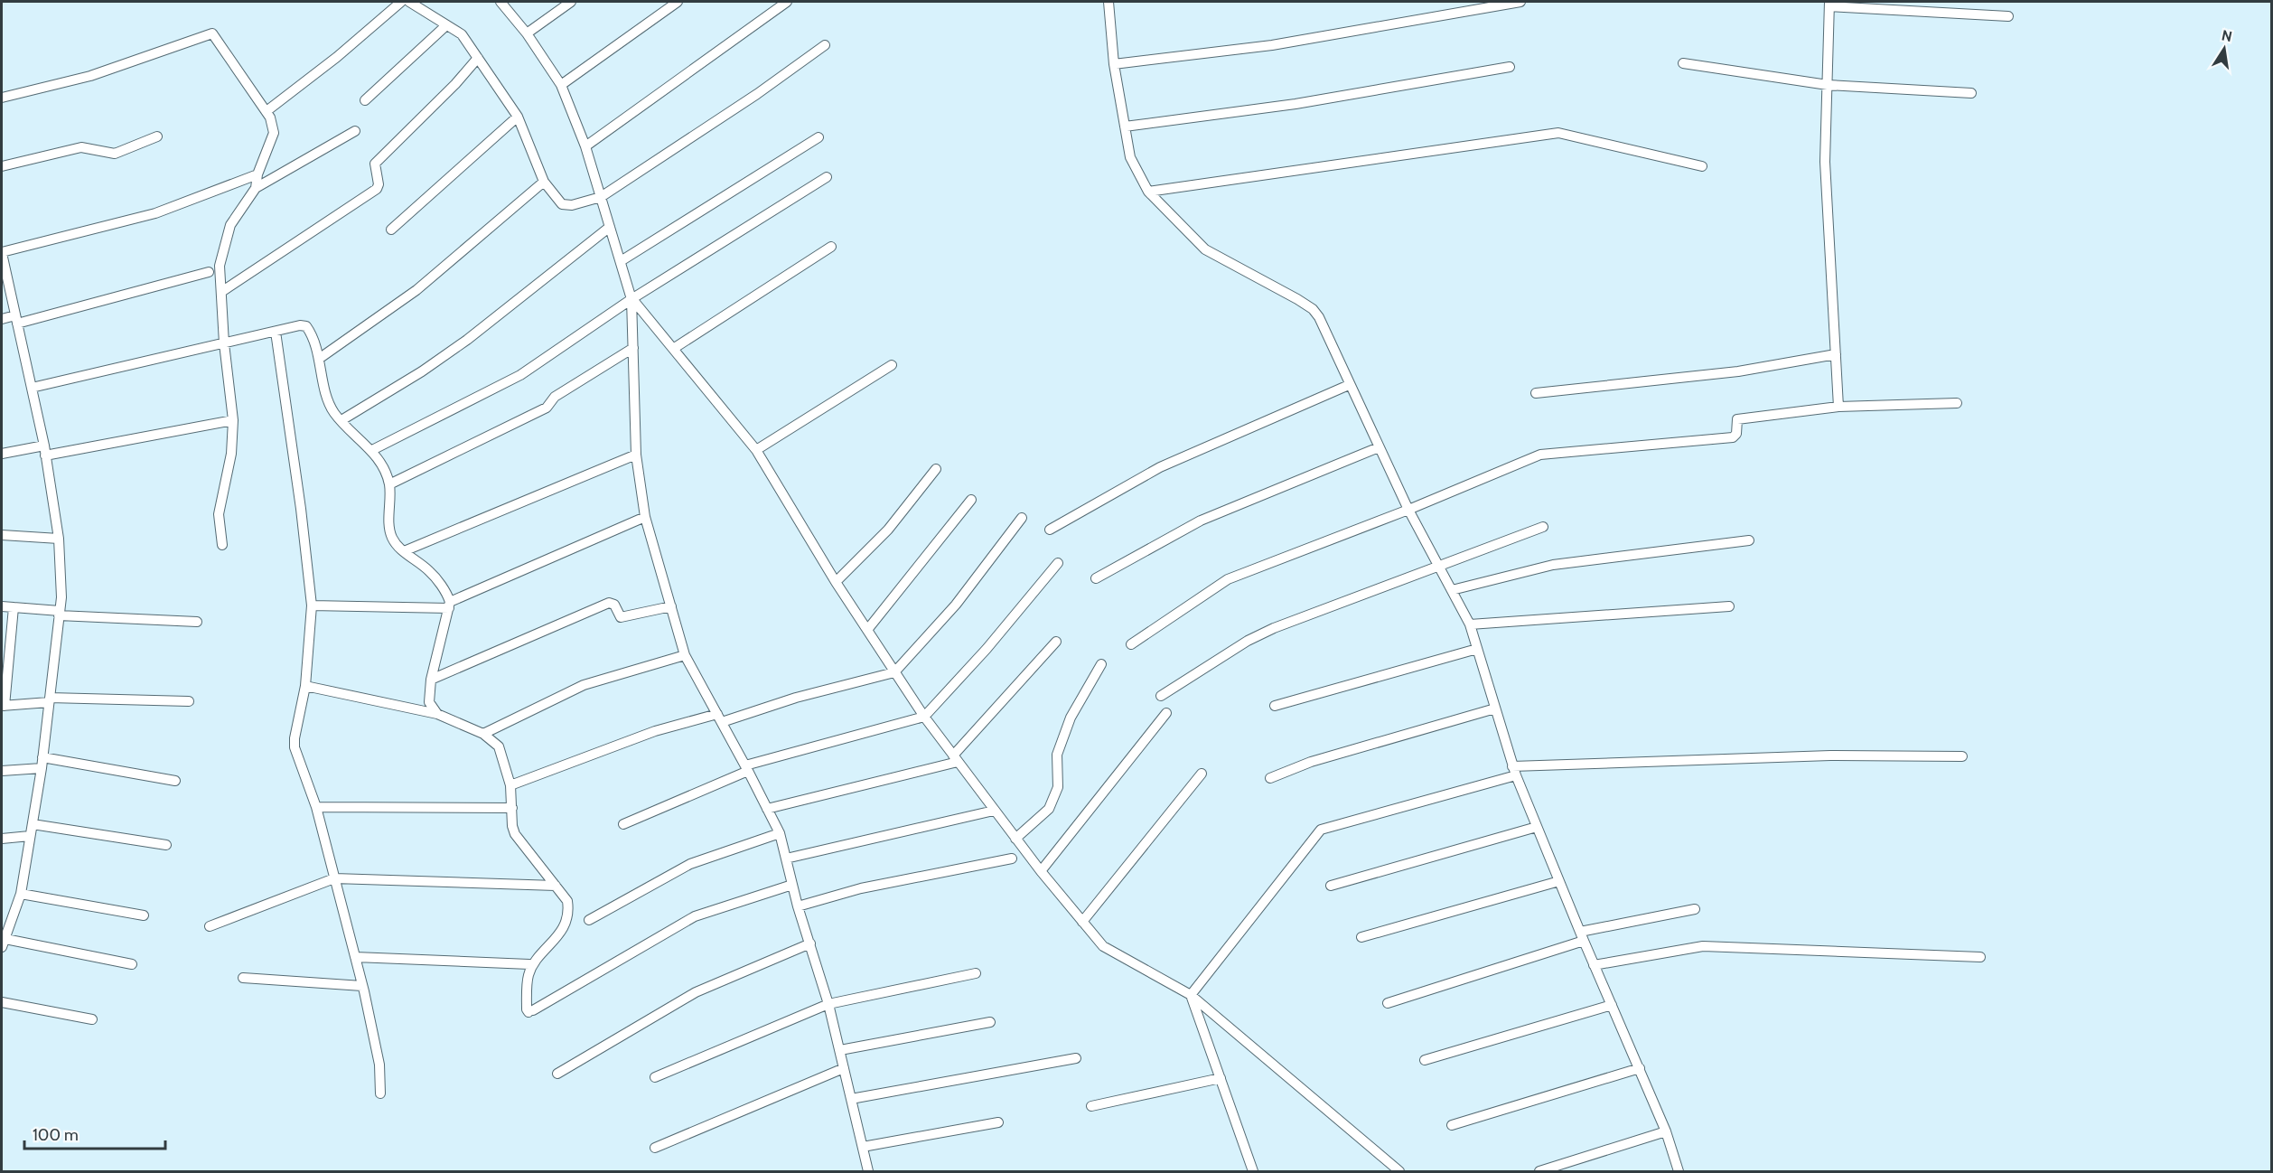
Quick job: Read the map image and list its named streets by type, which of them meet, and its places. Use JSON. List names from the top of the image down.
{
  "scale_bar": "100 m",
  "north": "top"
}
